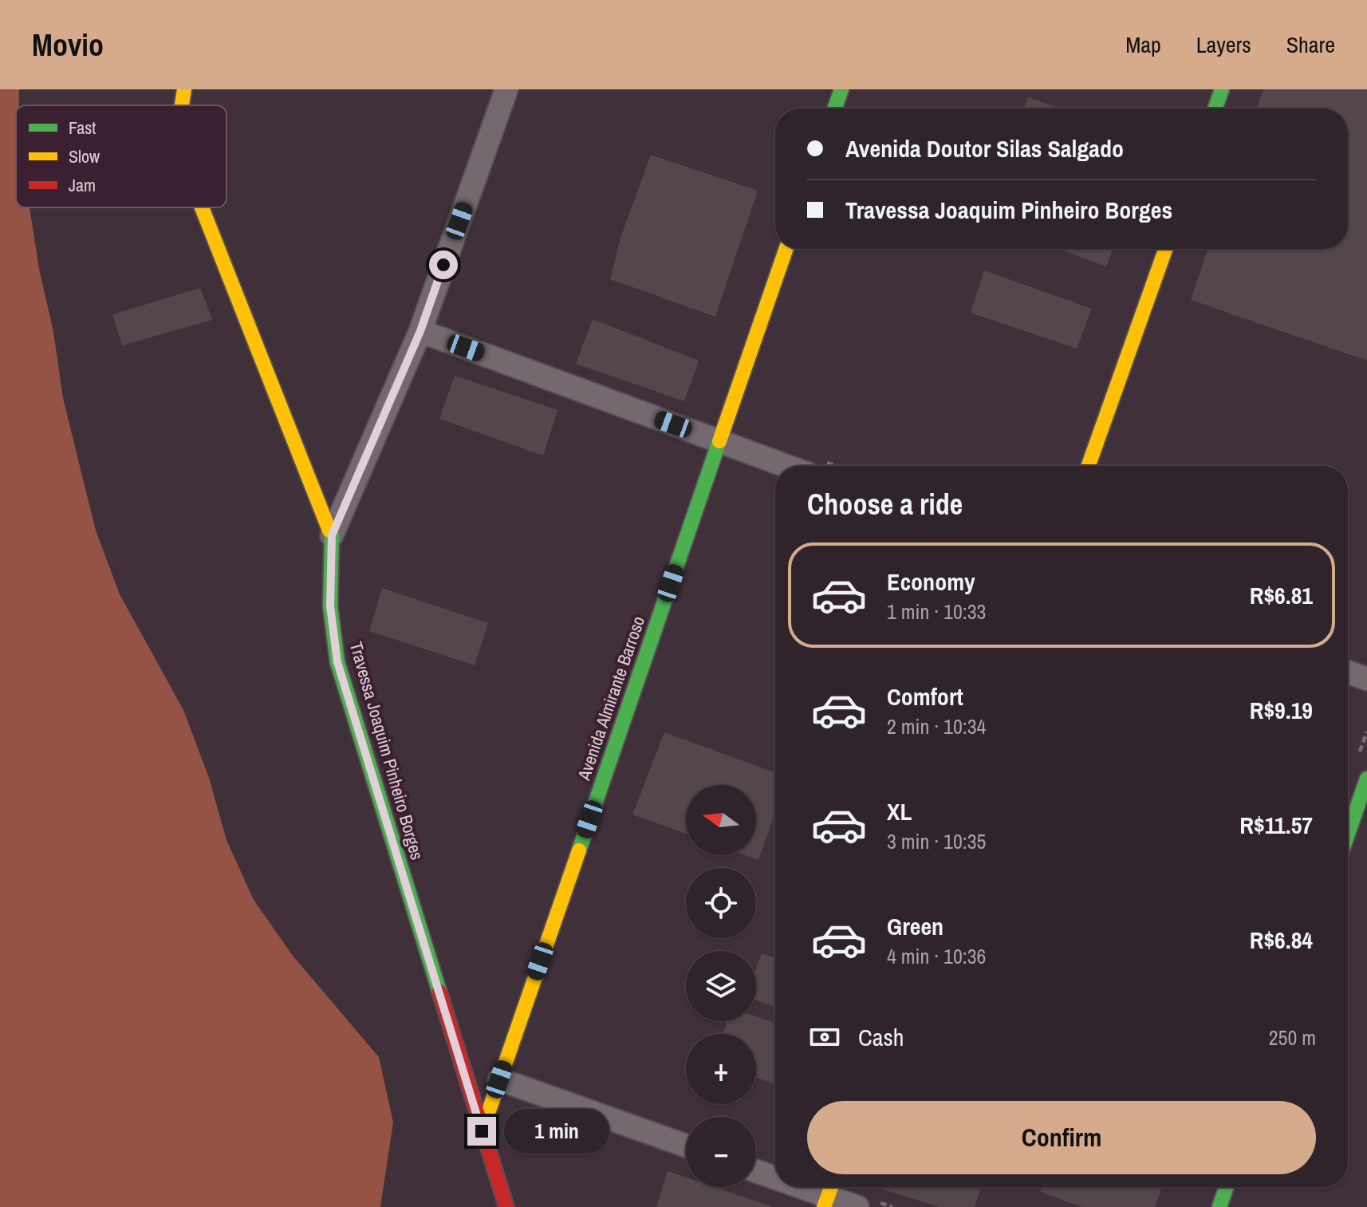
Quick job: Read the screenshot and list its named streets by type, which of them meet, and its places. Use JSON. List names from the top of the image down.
{
  "streets": {
    "street": ["Avenida Almirante Barroso", "Travessa Joaquim Pinheiro Borges"]
  },
  "crossings": [
    ["Avenida Almirante Barroso", "Travessa Joaquim Pinheiro Borges"]
  ],
  "legend": ["Fast", "Slow", "Jam"],
  "north": "left",
  "page": {
    "header": "Movio",
    "nav": ["Map", "Layers", "Share"],
    "banner": ["Avenida Doutor Silas Salgado", "Travessa Joaquim Pinheiro Borges"],
    "heading": "Choose a ride",
    "list": [
      {
        "name": "Economy",
        "note": "1 min · 10:33",
        "value": "R$6.81"
      },
      {
        "name": "Comfort",
        "note": "2 min · 10:34",
        "value": "R$9.19"
      },
      {
        "name": "XL",
        "note": "3 min · 10:35",
        "value": "R$11.57"
      },
      {
        "name": "Green",
        "note": "4 min · 10:36",
        "value": "R$6.84"
      }
    ],
    "map_buttons": ["+", "−"],
    "pay": ["Cash", "250 m"],
    "buttons": "Confirm",
    "bubble": "1 min"
  }
}
